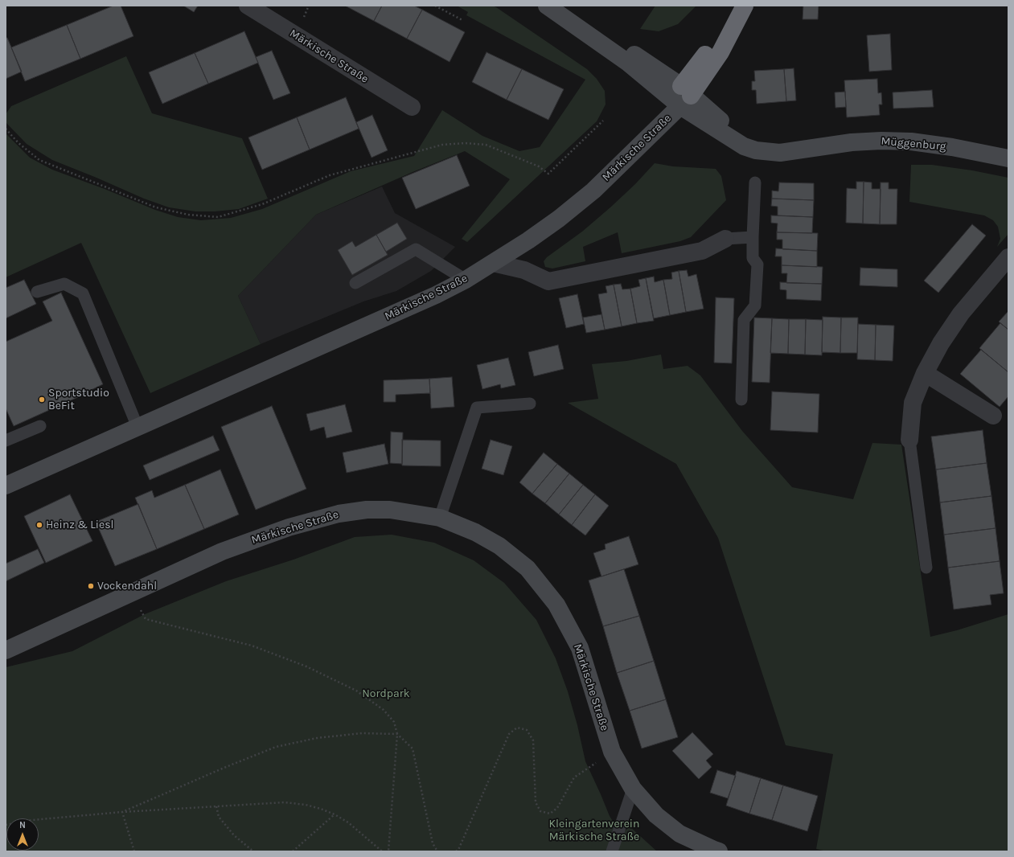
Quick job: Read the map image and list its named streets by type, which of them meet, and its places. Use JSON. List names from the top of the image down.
{
  "streets": {
    "main road": ["Märkische Straße", "Müggenburg"]
  },
  "crossings": [
    ["Märkische Straße", "Müggenburg"]
  ],
  "parks": ["Nordpark", "Kleingartenverein Märkische Straße"],
  "places": ["Sportstudio BeFit", "Heinz & Liesl", "Vockendahl"],
  "north": "top"
}
